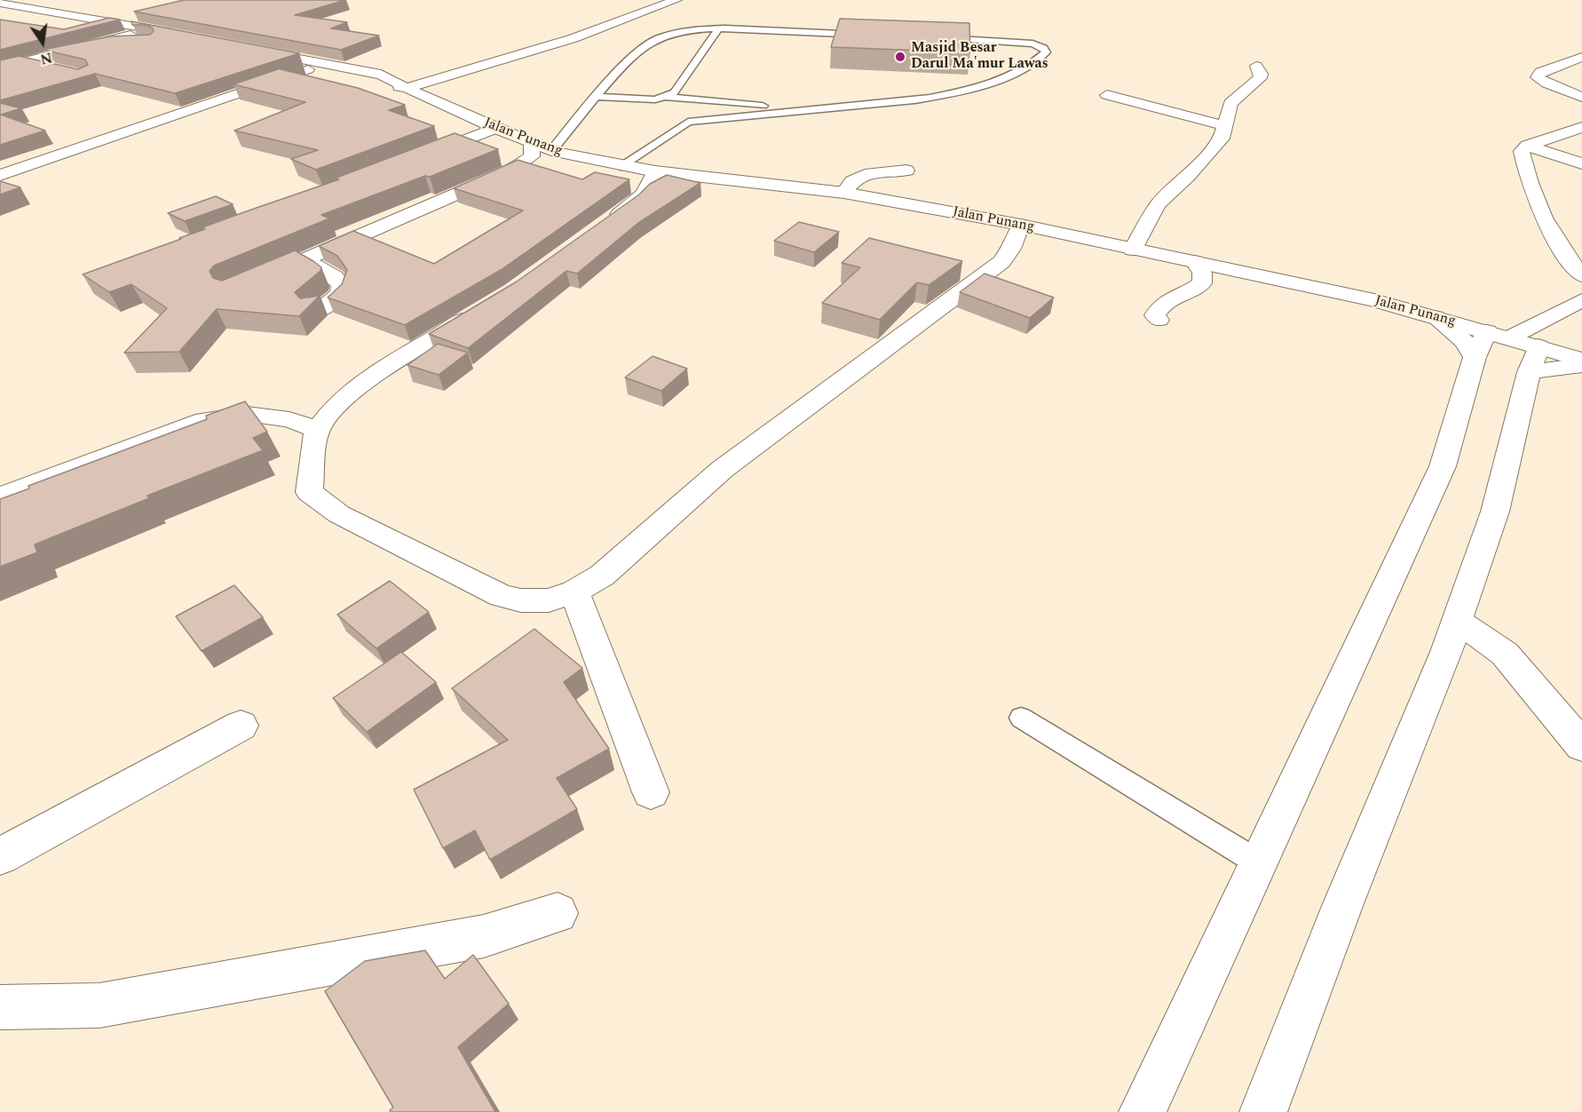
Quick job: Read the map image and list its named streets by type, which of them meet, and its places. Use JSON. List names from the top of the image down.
{
  "streets": {
    "street": ["Jalan Punang"]
  },
  "places": ["Masjid Besar Darul Ma'mur Lawas"],
  "north": "bottom"
}
